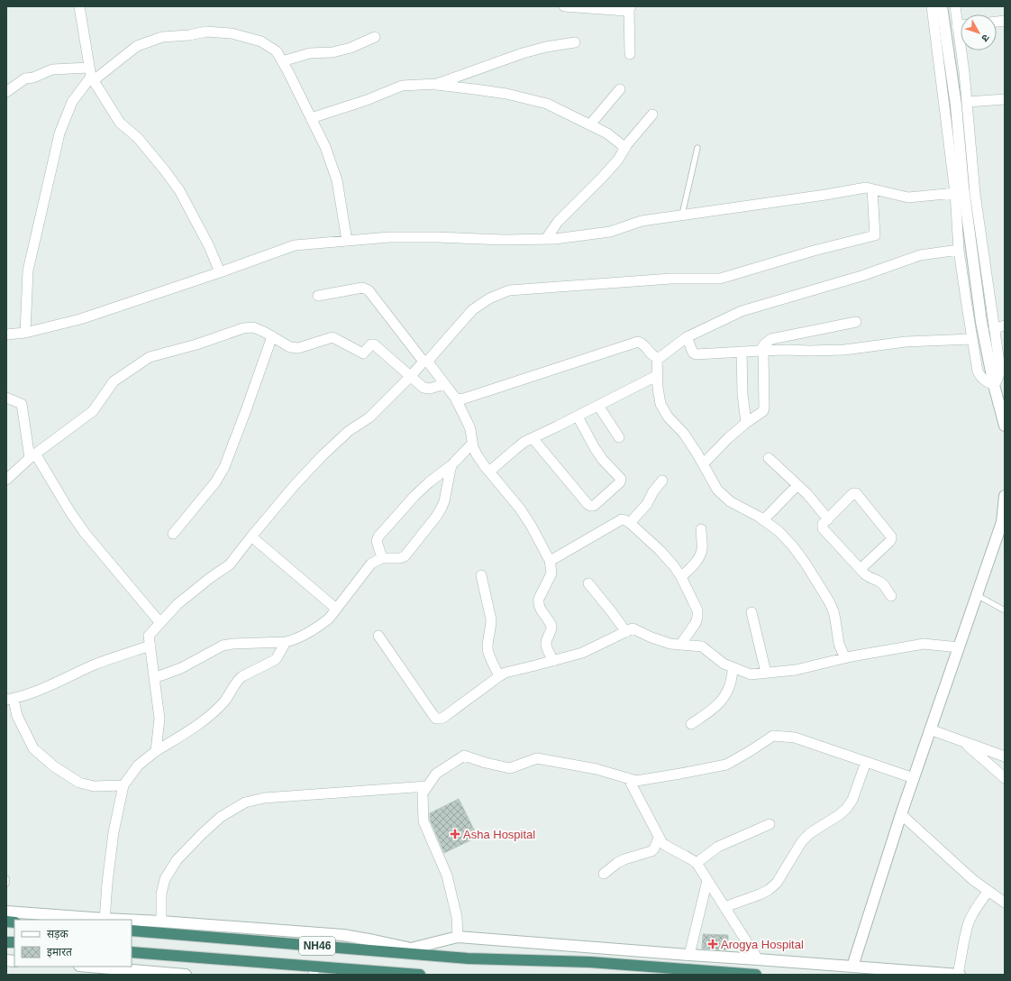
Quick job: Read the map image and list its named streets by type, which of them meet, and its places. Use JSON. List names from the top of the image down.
{
  "streets": {
    "highway": ["NH46"]
  },
  "places": {
    "health": ["Asha Hospital", "Arogya Hospital"]
  },
  "legend": ["सड़क", "इमारत"],
  "north": "bottom right"
}
